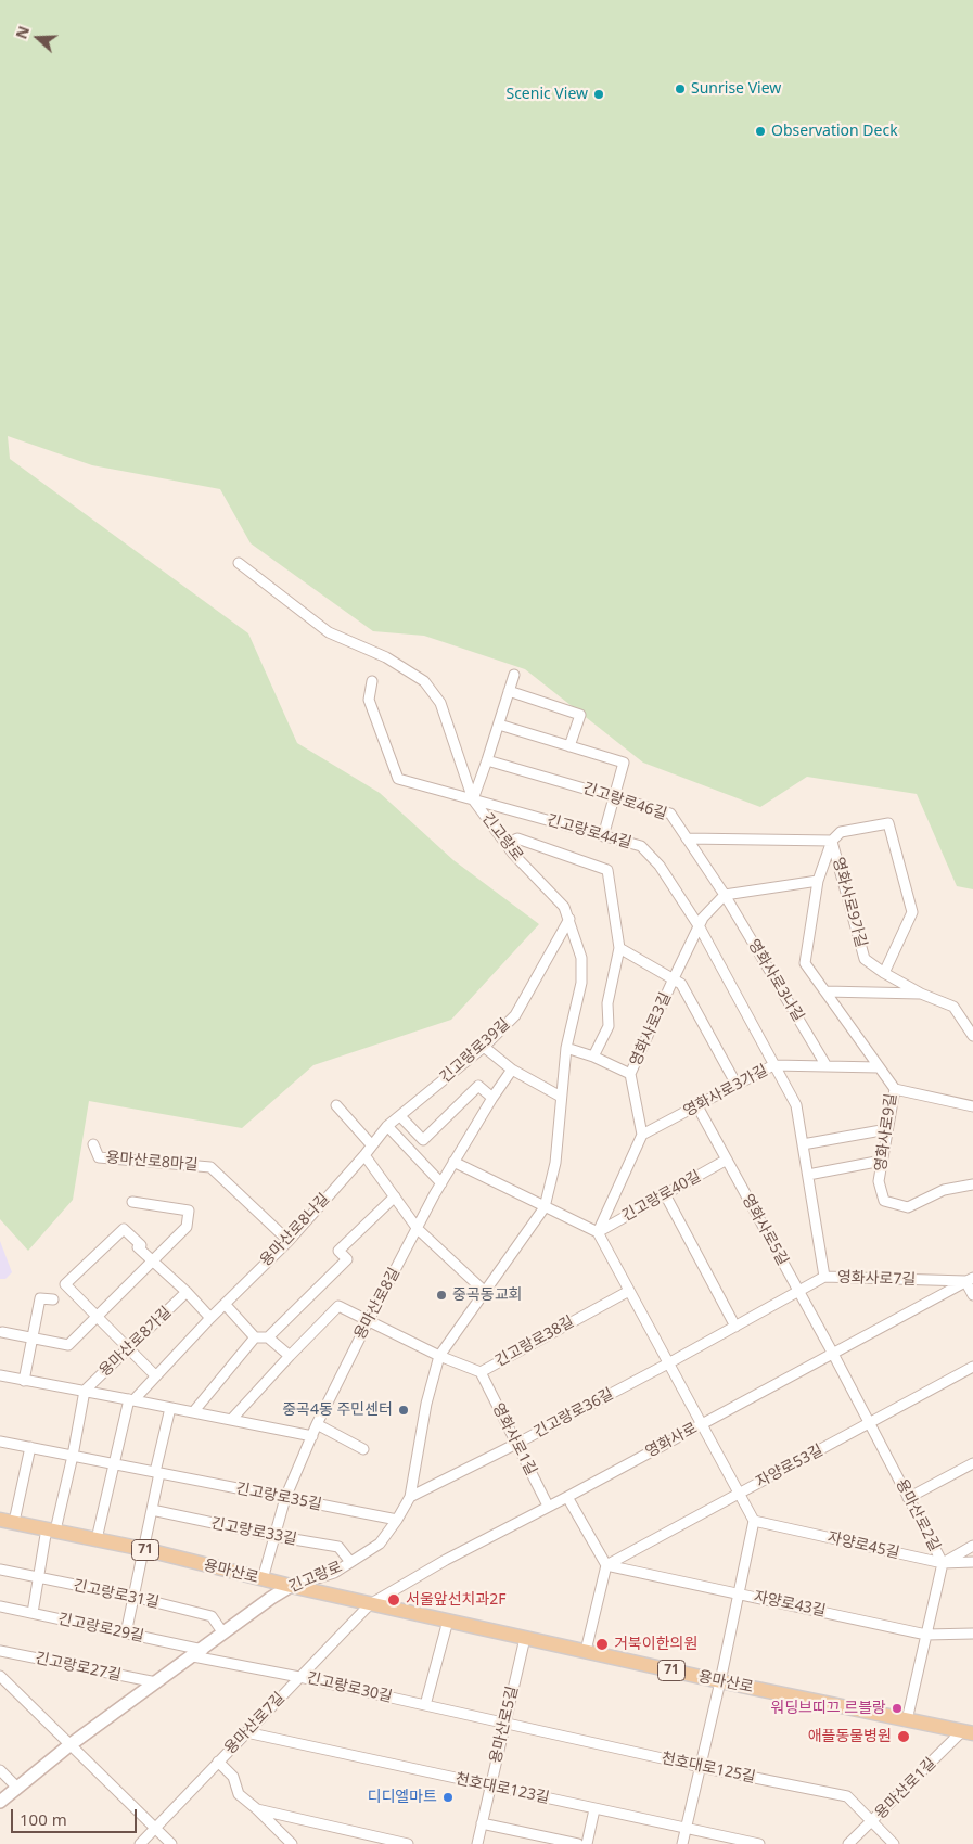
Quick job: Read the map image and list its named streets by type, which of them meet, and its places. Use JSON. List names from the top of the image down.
{
  "streets": {
    "main road": ["긴고랑로", "71", "용마산로"],
    "street": [
      "긴고랑로46길",
      "긴고랑로44길",
      "영화사로9가길",
      "영화사로3나길",
      "영화사로3길",
      "긴고랑로39길",
      "영화사로3가길",
      "영화사로9길",
      "용마산로8마길",
      "긴고랑로40길",
      "용마산로8나길",
      "영화사로5길",
      "영화사로7길",
      "용마산로8길",
      "용마산로8가길",
      "긴고랑로38길",
      "긴고랑로36길",
      "영화사로1길",
      "영화사로",
      "자양로53길",
      "긴고랑로35길",
      "용마산로2길",
      "긴고랑로33길",
      "자양로45길",
      "긴고랑로31길",
      "자양로43길",
      "긴고랑로29길",
      "긴고랑로27길",
      "긴고랑로30길",
      "용마산로7길",
      "용마산로5길",
      "천호대로125길",
      "천호대로123길",
      "용마산로1길"
    ]
  },
  "crossings": [
    ["긴고랑로46길", "영화사로3나길"],
    ["긴고랑로46길", "영화사로3길"],
    ["긴고랑로44길", "긴고랑로"],
    ["긴고랑로44길", "영화사로3길"],
    ["긴고랑로44길", "영화사로7길"],
    ["긴고랑로", "긴고랑로39길"],
    ["긴고랑로", "긴고랑로38길"],
    ["긴고랑로", "긴고랑로36길"],
    ["긴고랑로", "긴고랑로35길"],
    ["긴고랑로", "긴고랑로33길"],
    ["긴고랑로", "용마산로"],
    ["긴고랑로", "긴고랑로31길"],
    ["긴고랑로", "긴고랑로29길"],
    ["긴고랑로", "긴고랑로27길"],
    ["긴고랑로", "긴고랑로30길"],
    ["영화사로9가길", "영화사로9길"],
    ["영화사로3나길", "영화사로3길"],
    ["영화사로3나길", "영화사로3가길"],
    ["영화사로3길", "영화사로3가길"],
    ["영화사로3길", "영화사로7길"],
    ["긴고랑로39길", "용마산로8나길"],
    ["영화사로3가길", "영화사로9길"],
    ["영화사로3가길", "영화사로5길"],
    ["영화사로3가길", "영화사로7길"],
    ["용마산로8마길", "용마산로8나길"],
    ["긴고랑로40길", "영화사로5길"],
    ["용마산로8나길", "용마산로8가길"],
    ["영화사로5길", "긴고랑로36길"],
    ["영화사로5길", "영화사로"],
    ["영화사로5길", "용마산로2길"],
    ["영화사로7길", "긴고랑로36길"],
    ["영화사로7길", "영화사로"],
    ["용마산로8길", "용마산로8가길"],
    ["용마산로8길", "긴고랑로38길"],
    ["용마산로8길", "긴고랑로35길"],
    ["용마산로8길", "긴고랑로33길"],
    ["용마산로8길", "용마산로"],
    ["긴고랑로38길", "영화사로1길"],
    ["긴고랑로36길", "영화사로1길"],
    ["영화사로1길", "영화사로"],
    ["영화사로", "용마산로2길"],
    ["영화사로", "용마산로"],
    ["영화사로", "용마산로7길"],
    ["자양로53길", "용마산로2길"],
    ["자양로53길", "자양로43길"],
    ["용마산로2길", "자양로45길"],
    ["용마산로2길", "용마산로"],
    ["용마산로2길", "자양로43길"],
    ["용마산로", "용마산로7길"],
    ["용마산로", "용마산로5길"],
    ["용마산로", "용마산로1길"],
    ["긴고랑로29길", "긴고랑로30길"],
    ["긴고랑로30길", "용마산로7길"],
    ["긴고랑로30길", "용마산로5길"],
    ["긴고랑로30길", "천호대로125길"],
    ["용마산로7길", "천호대로123길"],
    ["용마산로5길", "천호대로125길"],
    ["용마산로5길", "천호대로123길"],
    ["천호대로125길", "용마산로1길"]
  ],
  "places": [
    "Sunrise View",
    "Scenic View",
    "Observation Deck",
    "중곡동교회",
    "중곡4동 주민센터",
    "서울앞선치과2F",
    "거북이한의원",
    "워딩브띠끄 르블랑",
    "애플동물병원",
    "디디엘마트"
  ],
  "scale_bar": "100 m",
  "north": "left"
}
